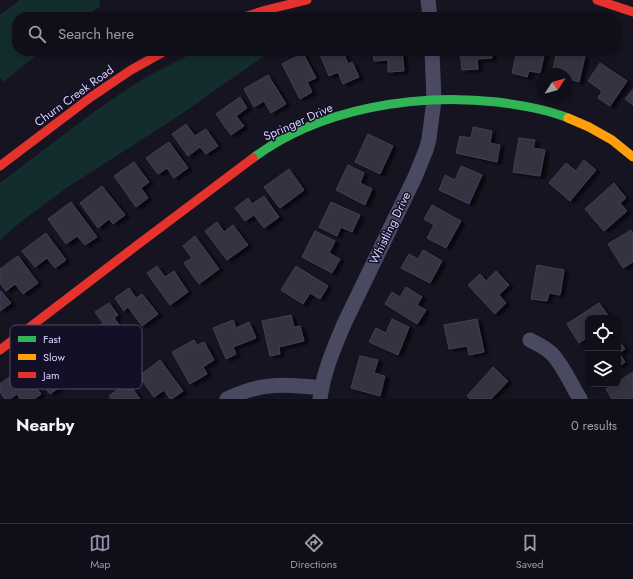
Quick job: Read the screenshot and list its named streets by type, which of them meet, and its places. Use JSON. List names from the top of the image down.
{
  "streets": {
    "street": ["Churn Creek Road", "Springer Drive", "Whistling Drive"]
  },
  "crossings": [
    ["Springer Drive", "Whistling Drive"]
  ],
  "legend": ["Fast", "Slow", "Jam"],
  "north": "top right",
  "page": {
    "search": "Search here",
    "heading": ["Nearby", "0 results"],
    "nav": ["Map", "Directions", "Saved"]
  }
}
